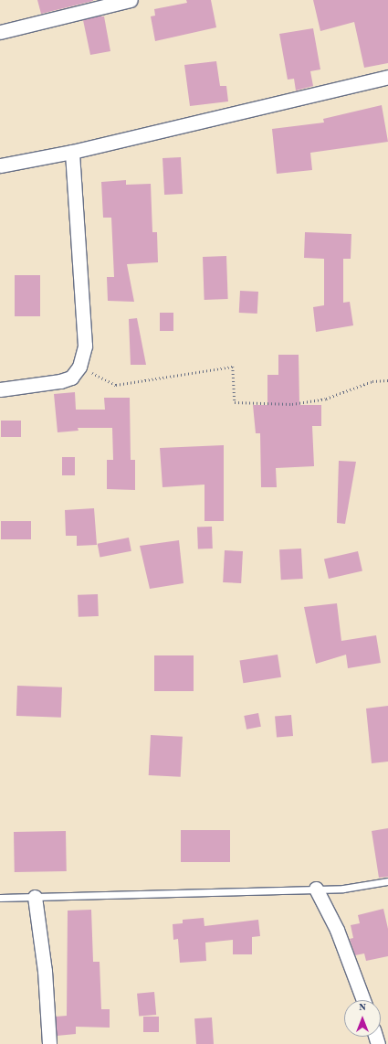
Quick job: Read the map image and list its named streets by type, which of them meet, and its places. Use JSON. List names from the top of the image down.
{
  "north": "top"
}
